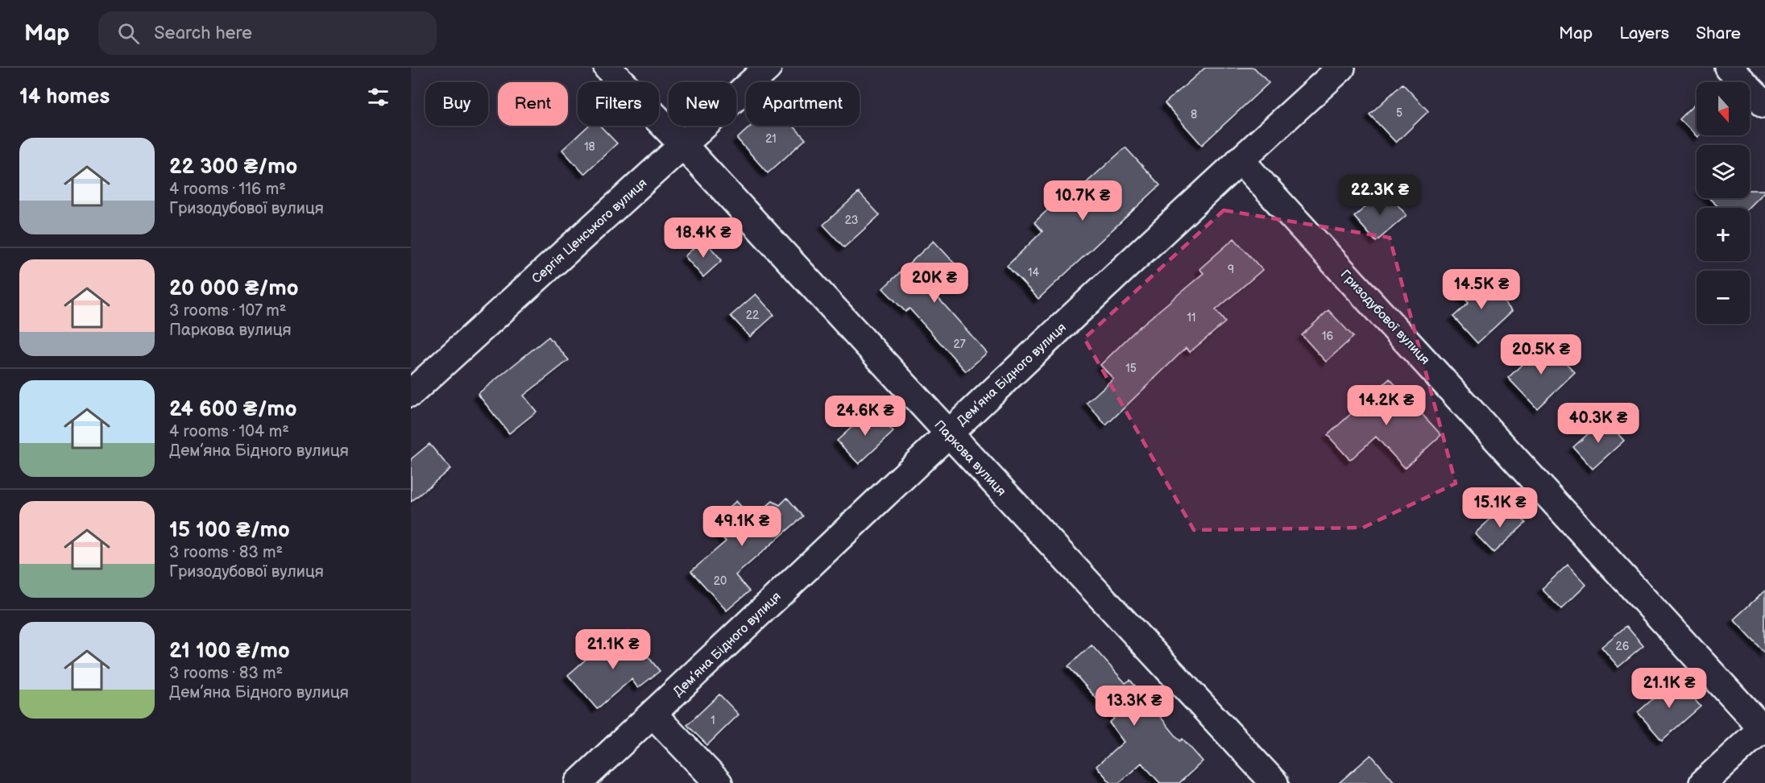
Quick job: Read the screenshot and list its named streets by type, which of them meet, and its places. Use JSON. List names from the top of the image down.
{
  "streets": {
    "street": [
      "Сергія Ценського вулиця",
      "Гризодубової вулиця",
      "Дем’яна Бідного вулиця",
      "Паркова вулиця"
    ]
  },
  "crossings": [
    ["Сергія Ценського вулиця", "Паркова вулиця"],
    ["Гризодубової вулиця", "Дем’яна Бідного вулиця"],
    ["Дем’яна Бідного вулиця", "Паркова вулиця"]
  ],
  "house_numbers": [
    "5",
    "8",
    "21",
    "18",
    "23",
    "9",
    "14",
    "22",
    "11",
    "16",
    "27",
    "15",
    "20",
    "26",
    "1"
  ],
  "north": "bottom",
  "page": {
    "header": "Map",
    "search": "Search here",
    "nav": ["Map", "Layers", "Share"],
    "heading": "14 homes",
    "map_buttons": ["+", "−"],
    "chip": [
      "Buy",
      "Rent",
      "Filters",
      "New",
      "Apartment"
    ],
    "list": [
      {
        "name": "22 300 ₴/mo",
        "note": "4 rooms · 116 m² · Гризодубової вулиця"
      },
      {
        "name": "20 000 ₴/mo",
        "note": "3 rooms · 107 m² · Паркова вулиця"
      },
      {
        "name": "24 600 ₴/mo",
        "note": "4 rooms · 104 m² · Дем’яна Бідного вулиця"
      },
      {
        "name": "15 100 ₴/mo",
        "note": "3 rooms · 83 m² · Гризодубової вулиця"
      },
      {
        "name": "21 100 ₴/mo",
        "note": "3 rooms · 83 m² · Дем’яна Бідного вулиця"
      }
    ],
    "price": [
      "22.3K ₴",
      "10.7K ₴",
      "18.4K ₴",
      "20K ₴",
      "14.5K ₴",
      "20.5K ₴",
      "14.2K ₴",
      "24.6K ₴",
      "40.3K ₴",
      "15.1K ₴",
      "49.1K ₴",
      "21.1K ₴",
      "21.1K ₴",
      "13.3K ₴"
    ]
  }
}
